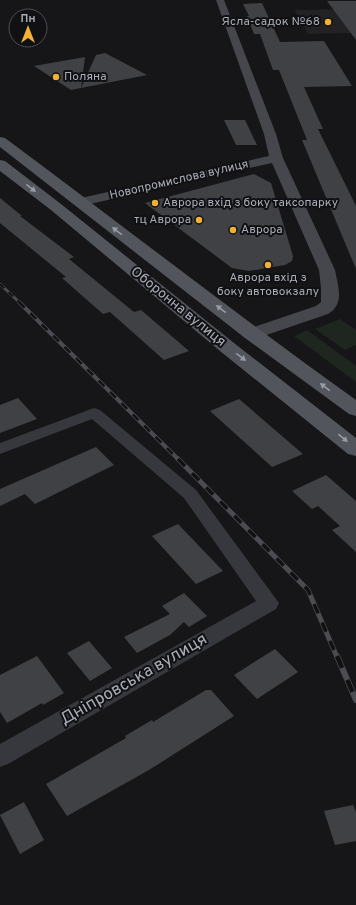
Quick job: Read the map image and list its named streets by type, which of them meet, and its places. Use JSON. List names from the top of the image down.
{
  "streets": {
    "main road": ["Оборонна вулиця"],
    "street": ["Новопромислова вулиця", "Дніпровська вулиця"]
  },
  "crossings": [
    ["Новопромислова вулиця", "Оборонна вулиця"]
  ],
  "places": [
    "Ясла-садок №68",
    "Поляна",
    "Аврора вхід з боку таксопарку",
    "тц Аврора",
    "Аврора",
    "Аврора вхід з боку автовокзалу"
  ],
  "north": "top"
}
